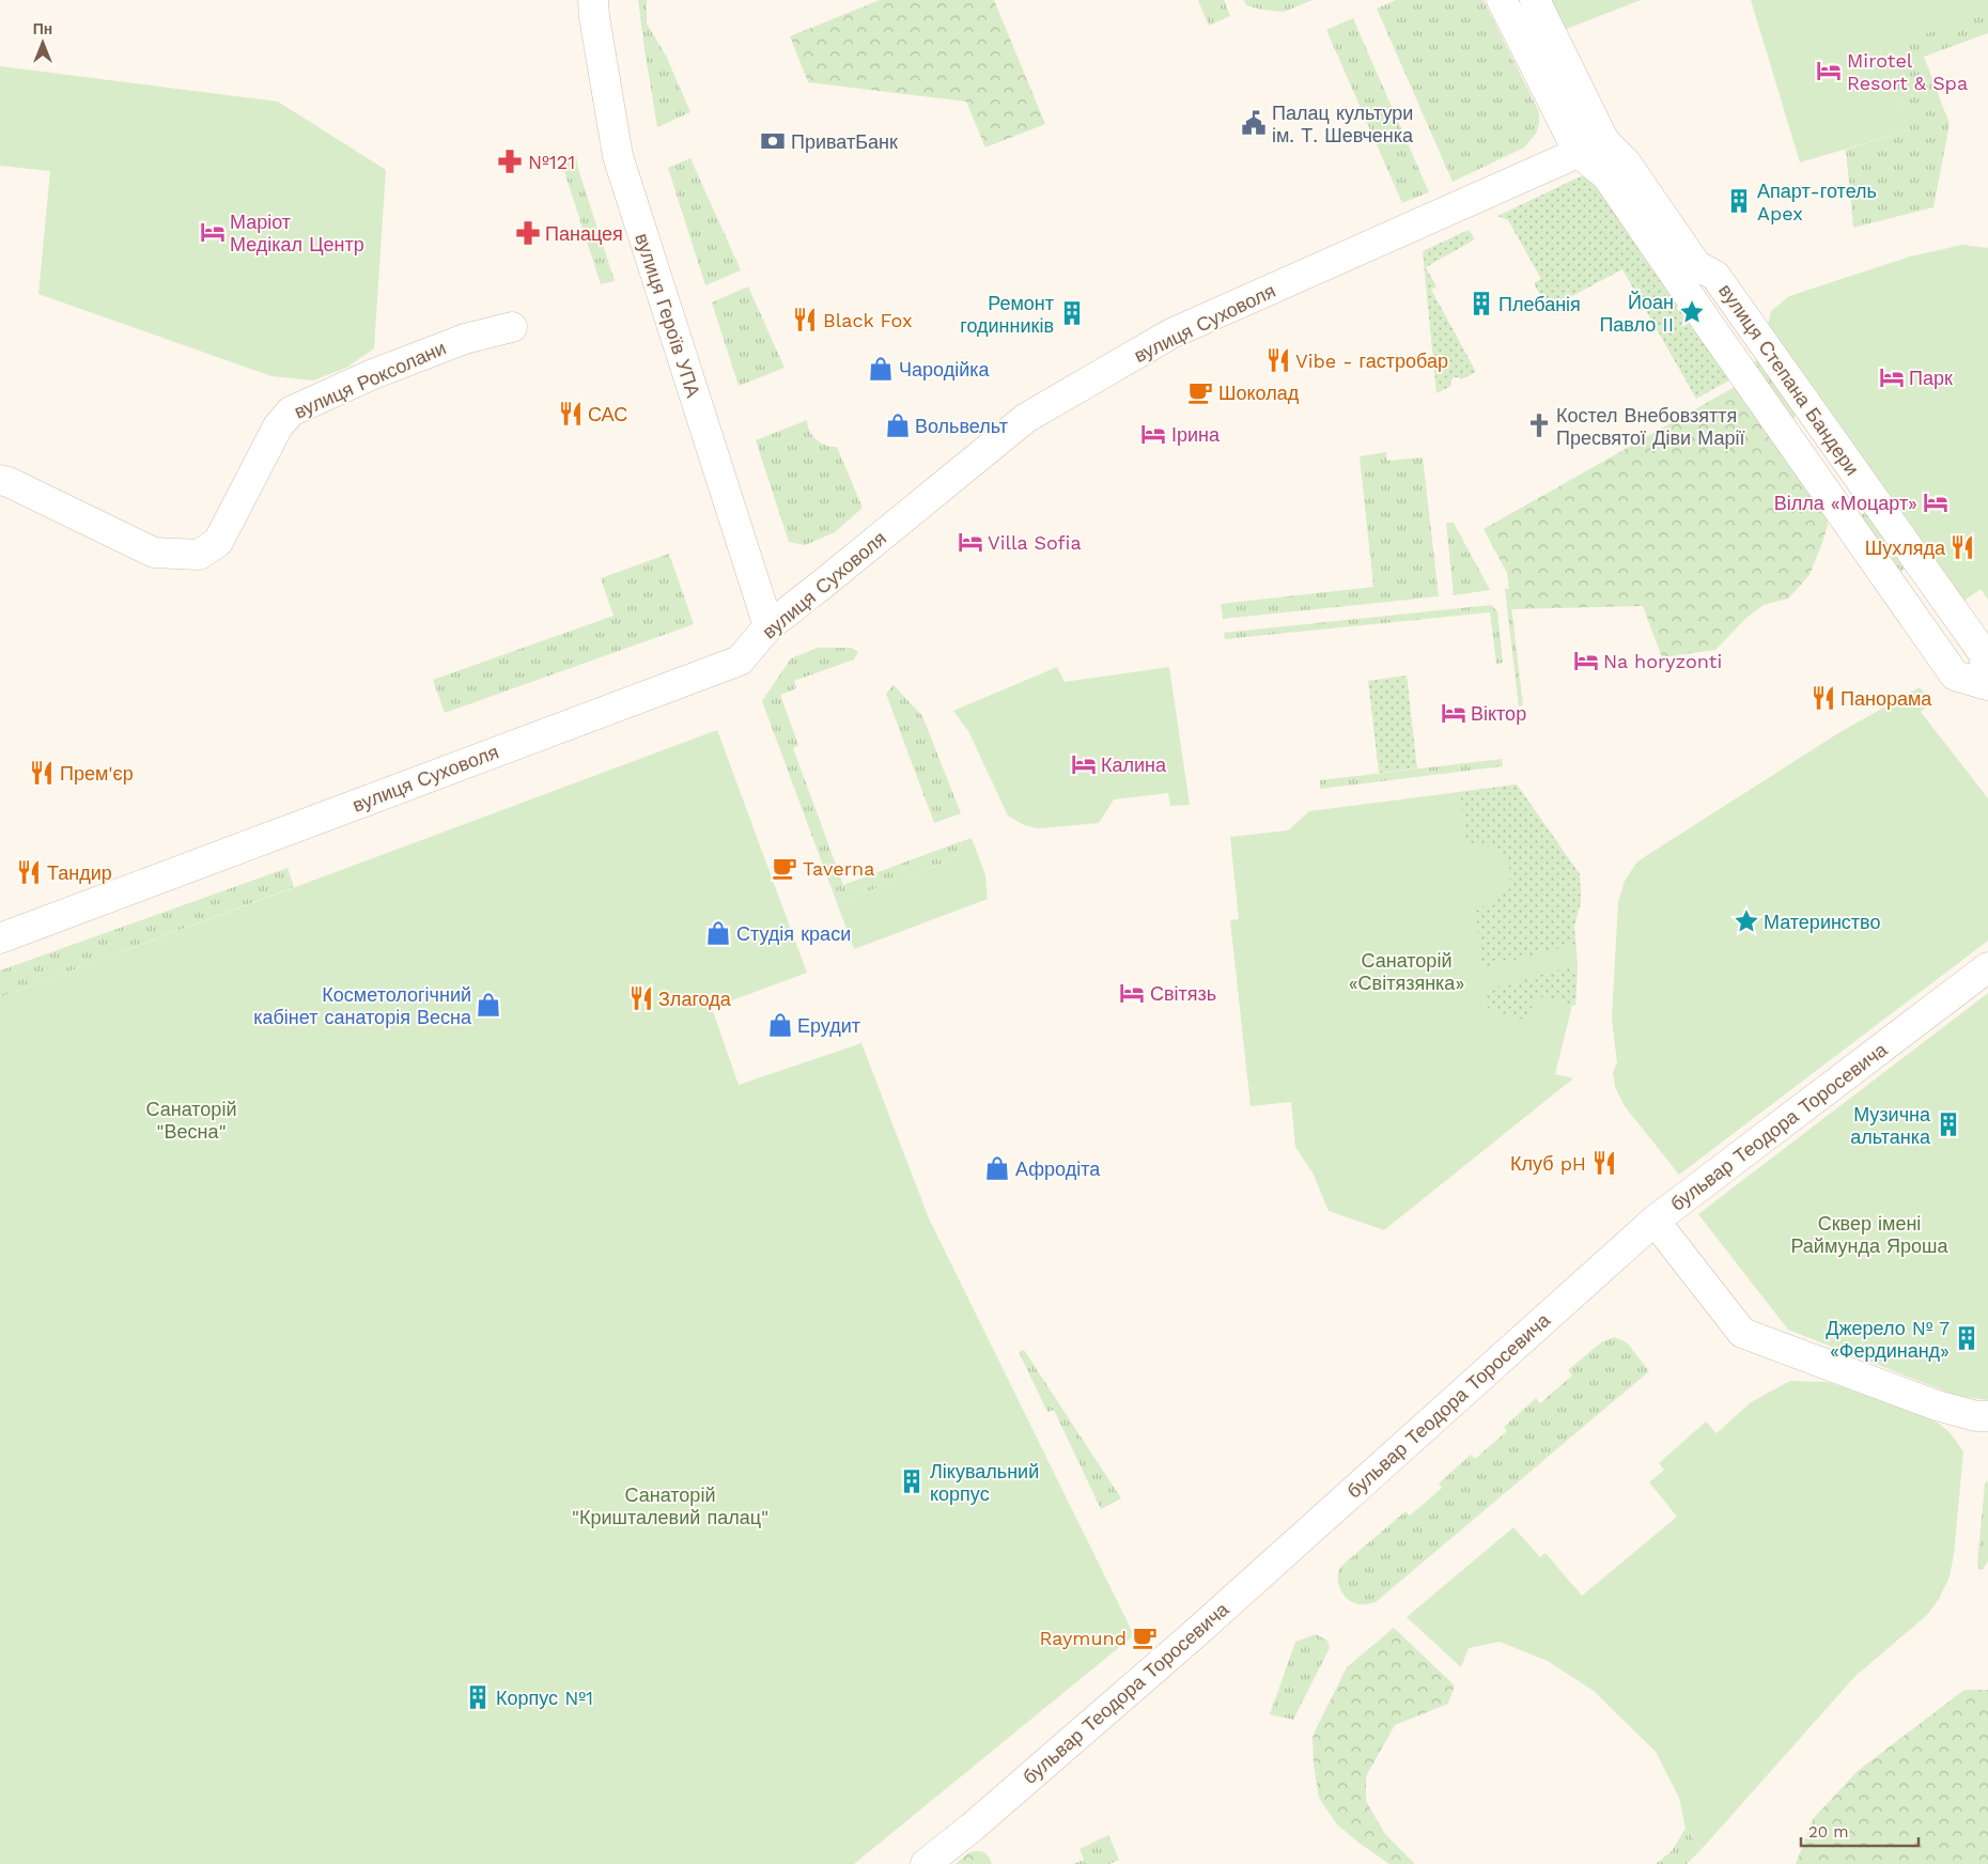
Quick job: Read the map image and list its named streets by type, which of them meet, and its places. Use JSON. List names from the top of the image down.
{
  "streets": {
    "street": [
      "вулиця Героїв УПА",
      "вулиця Суховоля",
      "вулиця Роксолани",
      "вулиця Степана Бандери",
      "бульвар Теодора Торосевича"
    ]
  },
  "crossings": [
    ["вулиця Героїв УПА", "вулиця Суховоля"],
    ["вулиця Суховоля", "вулиця Степана Бандери"]
  ],
  "parks": [
    "Санаторій «Світязянка»",
    "Санаторій \"Весна\"",
    "Сквер імені Раймунда Яроша",
    "Санаторій \"Кришталевий палац\""
  ],
  "places": {
    "hotel": [
      "Mirotel Resort & Spa",
      "Маріот Медікал Центр",
      "Парк",
      "Ірина",
      "Вілла «Моцарт»",
      "Villa Sofia",
      "Na horyzonti",
      "Віктор",
      "Калина",
      "Світязь"
    ],
    "public building": ["Палац культури ім. Т. Шевченка"],
    "bank": ["ПриватБанк"],
    "pharmacy": ["№121", "Панацея"],
    "building": [
      "Апарт-готель Apex",
      "Плебанія",
      "Ремонт годинників",
      "Музична альтанка",
      "Джерело № 7 «Фердинанд»",
      "Лікувальний корпус",
      "Корпус №1"
    ],
    "place": ["Йоан Павло II", "Материнство"],
    "restaurant": [
      "Black Fox",
      "Vibe - гастробар",
      "САС",
      "Шухляда",
      "Панорама",
      "Прем'єр",
      "Тандир",
      "Злагода",
      "Клуб pH"
    ],
    "shop": [
      "Чародійка",
      "Вольвельт",
      "Студія краси",
      "Косметологічний кабінет санаторія Весна",
      "Ерудит",
      "Афродіта"
    ],
    "cafe": ["Шоколад", "Taverna", "Raymund"],
    "church": ["Костел Внебовзяття Пресвятої Діви Марії"]
  },
  "scale_bar": "20 m",
  "north": "top"
}
